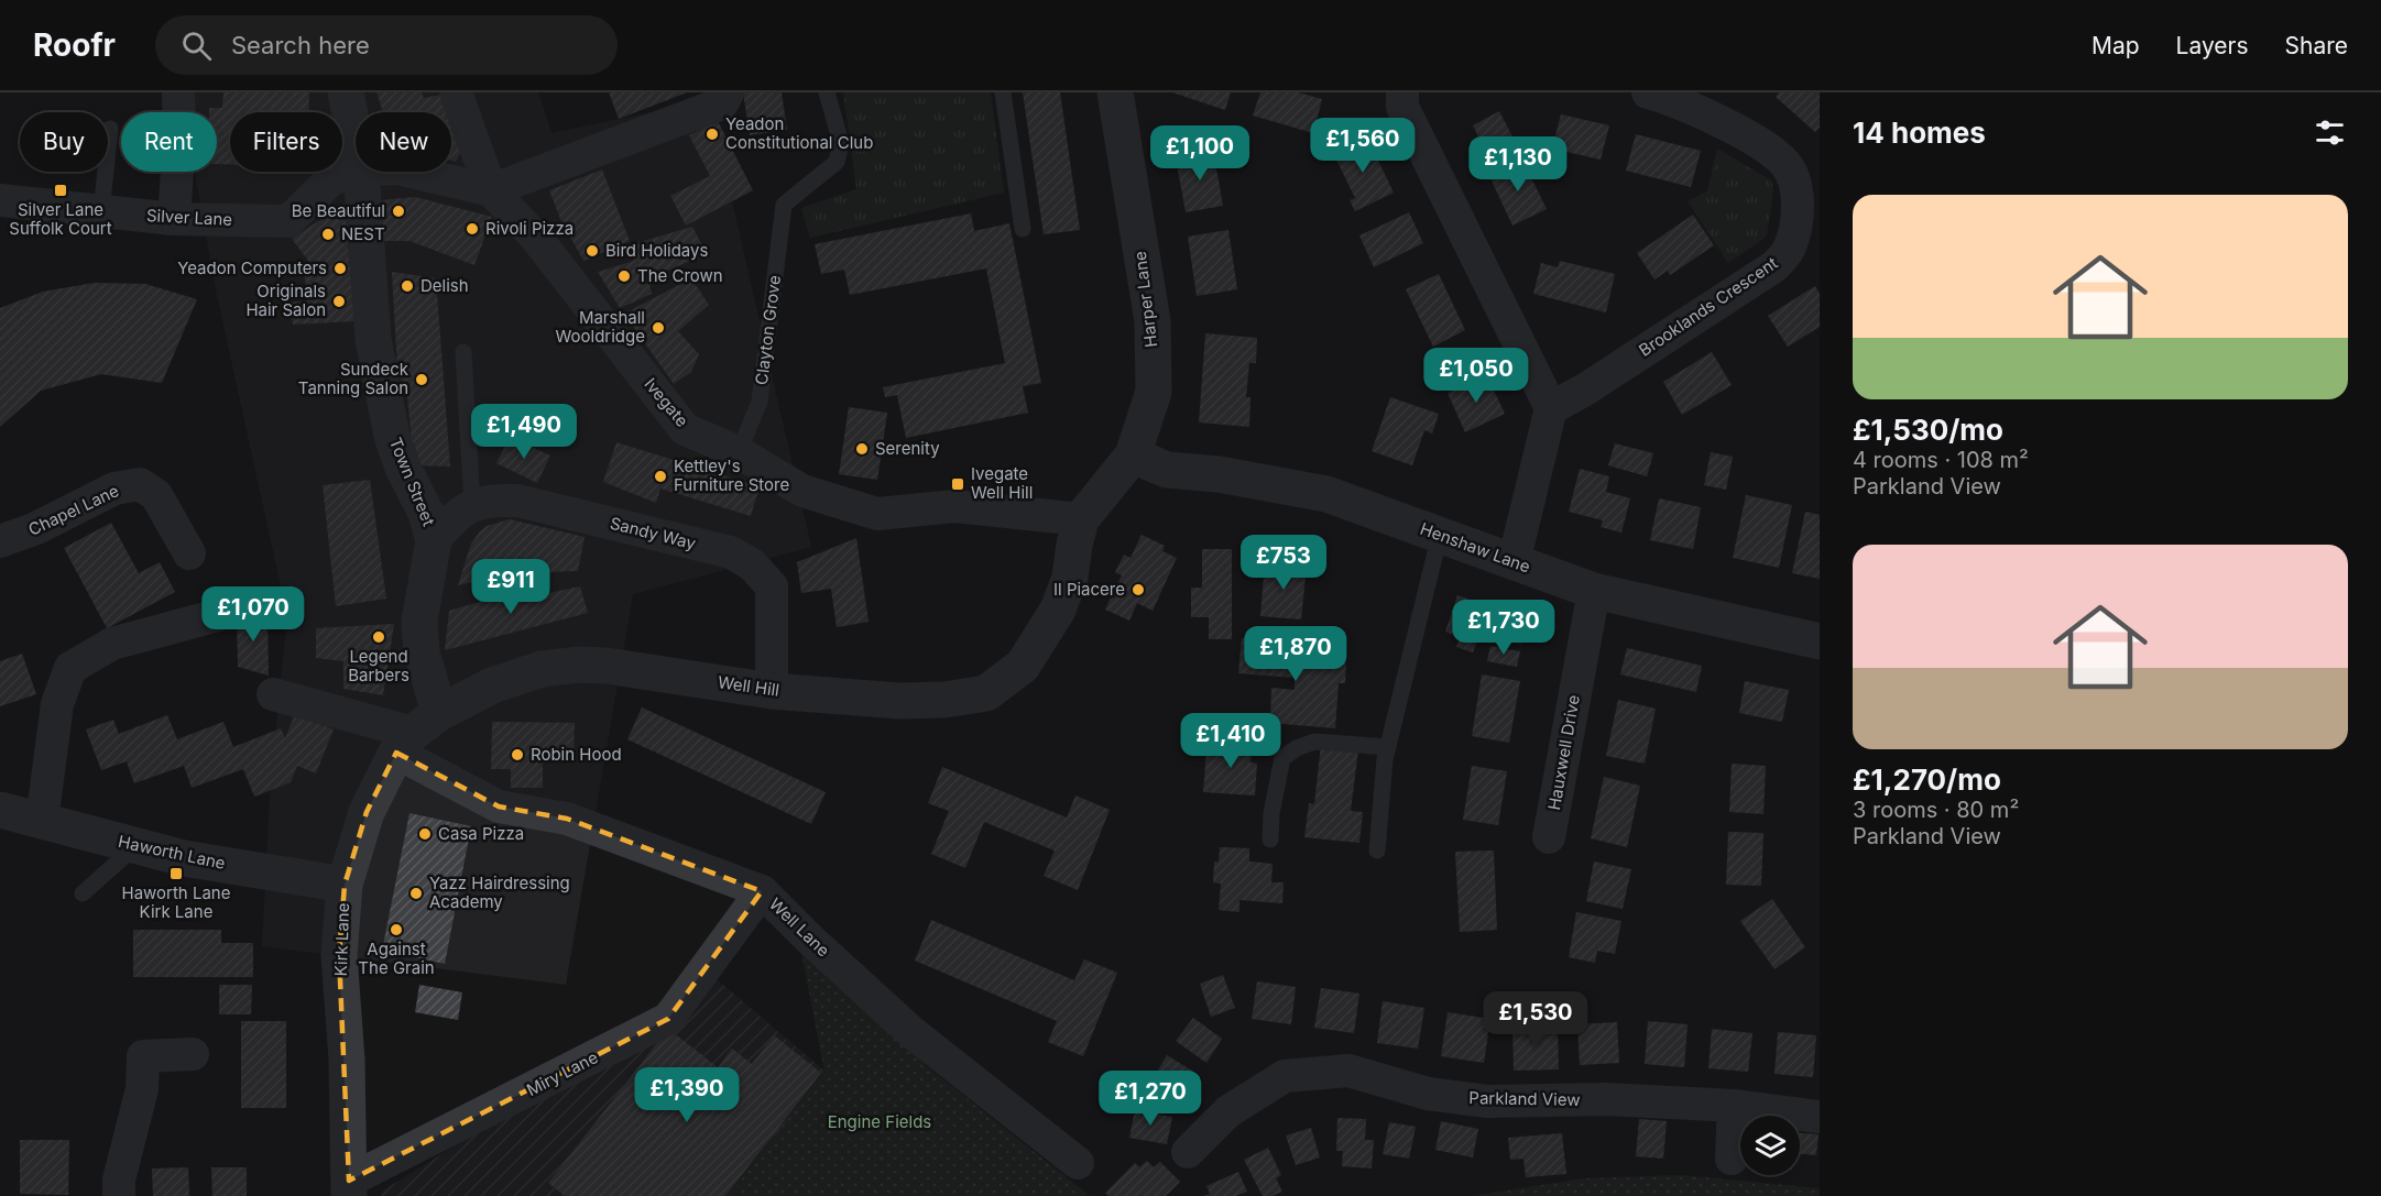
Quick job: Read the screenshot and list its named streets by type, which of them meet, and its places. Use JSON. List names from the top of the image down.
{
  "streets": {
    "street": [
      "Silver Lane",
      "Harper Lane",
      "Brooklands Crescent",
      "Ivegate",
      "Town Street",
      "Chapel Lane",
      "Sandy Way",
      "Henshaw Lane",
      "Well Hill",
      "Hauxwell Drive",
      "Haworth Lane",
      "Well Lane",
      "Kirk Lane",
      "Miry Lane",
      "Parkland View"
    ],
    "lane": ["Clayton Grove"]
  },
  "crossings": [
    ["Harper Lane", "Ivegate"],
    ["Harper Lane", "Henshaw Lane"],
    ["Harper Lane", "Well Hill"],
    ["Clayton Grove", "Ivegate"],
    ["Town Street", "Sandy Way"],
    ["Town Street", "Well Hill"],
    ["Town Street", "Well Lane"],
    ["Town Street", "Kirk Lane"],
    ["Sandy Way", "Well Hill"],
    ["Henshaw Lane", "Hauxwell Drive"],
    ["Well Hill", "Well Lane"],
    ["Well Hill", "Kirk Lane"],
    ["Haworth Lane", "Kirk Lane"],
    ["Well Lane", "Kirk Lane"],
    ["Well Lane", "Miry Lane"],
    ["Kirk Lane", "Miry Lane"]
  ],
  "parks": ["Engine Fields"],
  "places": {
    "other": [
      "Yeadon Constitutional Club",
      "Be Beautiful",
      "Rivoli Pizza",
      "NEST",
      "Bird Holidays",
      "Yeadon Computers",
      "The Crown",
      "Delish",
      "Originals Hair Salon",
      "Marshall Wooldridge",
      "Sundeck Tanning Salon",
      "Serenity",
      "Kettley's Furniture Store",
      "Il Piacere",
      "Legend Barbers",
      "Robin Hood",
      "Casa Pizza",
      "Yazz Hairdressing Academy",
      "Against The Grain"
    ],
    "transit": ["Silver Lane Suffolk Court", "Ivegate Well Hill", "Haworth Lane Kirk Lane"]
  },
  "page": {
    "header": "Roofr",
    "search": "Search here",
    "nav": ["Map", "Layers", "Share"],
    "heading": "14 homes",
    "chip": [
      "Buy",
      "Rent",
      "Filters",
      "New"
    ],
    "price": [
      "£1,560",
      "£1,100",
      "£1,130",
      "£1,050",
      "£1,490",
      "£753",
      "£911",
      "£1,070",
      "£1,730",
      "£1,870",
      "£1,410",
      "£1,530",
      "£1,390",
      "£1,270"
    ],
    "list": [
      {
        "name": "£1,530/mo",
        "note": "4 rooms · 108 m² · Parkland View"
      },
      {
        "name": "£1,270/mo",
        "note": "3 rooms · 80 m² · Parkland View"
      }
    ]
  }
}
